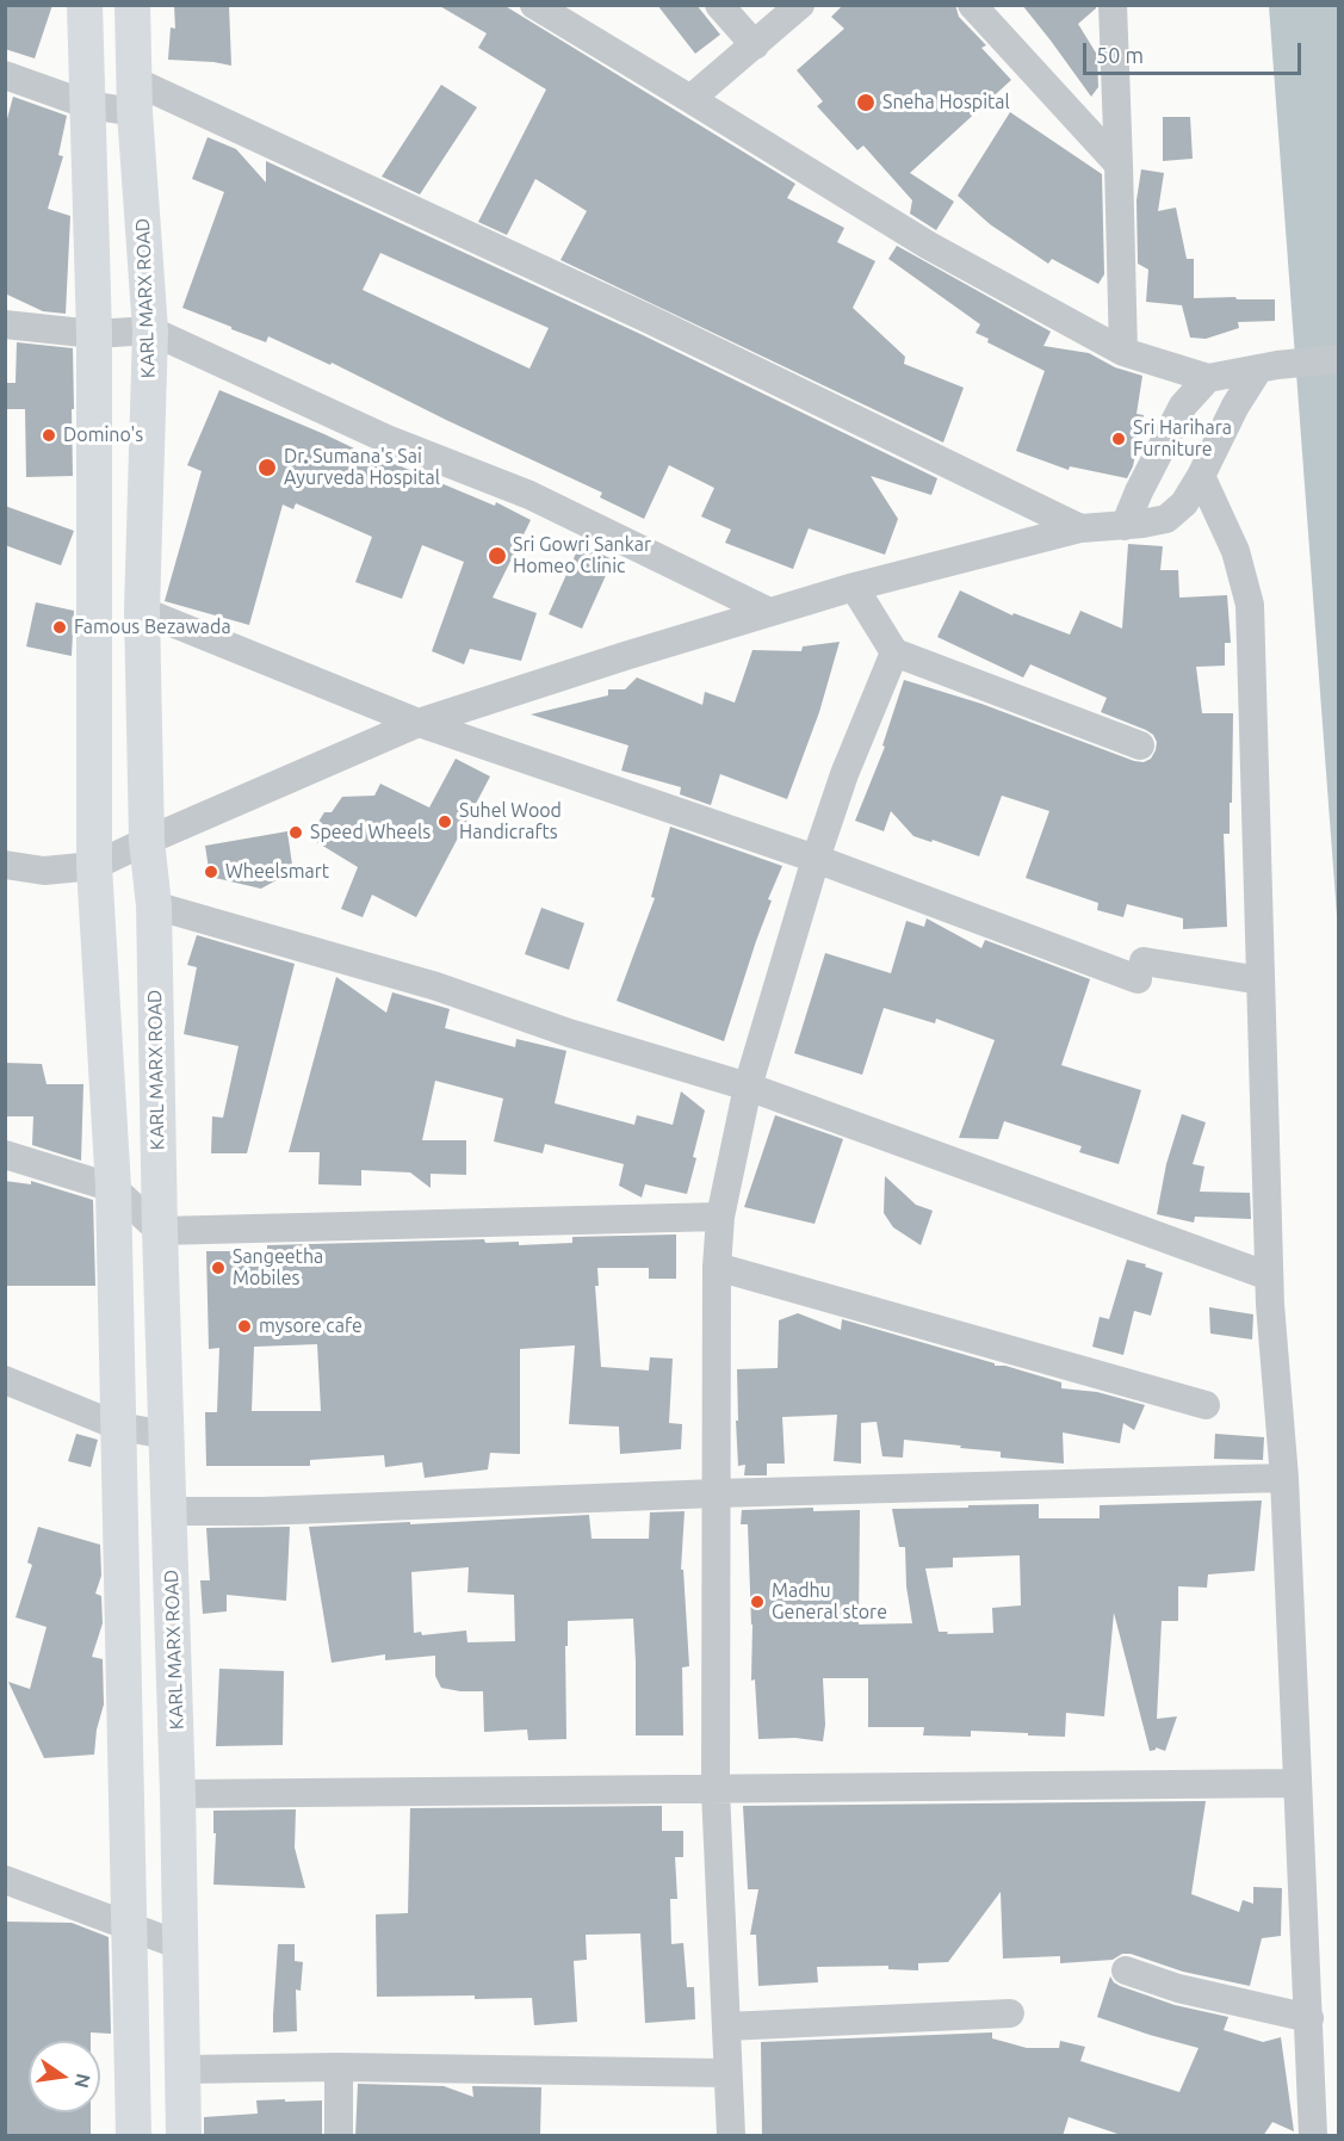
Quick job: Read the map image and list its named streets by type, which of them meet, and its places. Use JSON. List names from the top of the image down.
{
  "streets": {
    "main road": ["KARL MARX ROAD"]
  },
  "places": [
    "Sneha Hospital",
    "Domino's",
    "Sri Harihara Furniture",
    "Dr. Sumana's Sai Ayurveda Hospital",
    "Sri Gowri Sankar Homeo Clinic",
    "Famous Bezawada",
    "Suhel Wood Handicrafts",
    "Speed Wheels",
    "Wheelsmart",
    "Sangeetha Mobiles",
    "mysore cafe",
    "Madhu General store"
  ],
  "scale_bar": "50 m",
  "north": "right"
}
